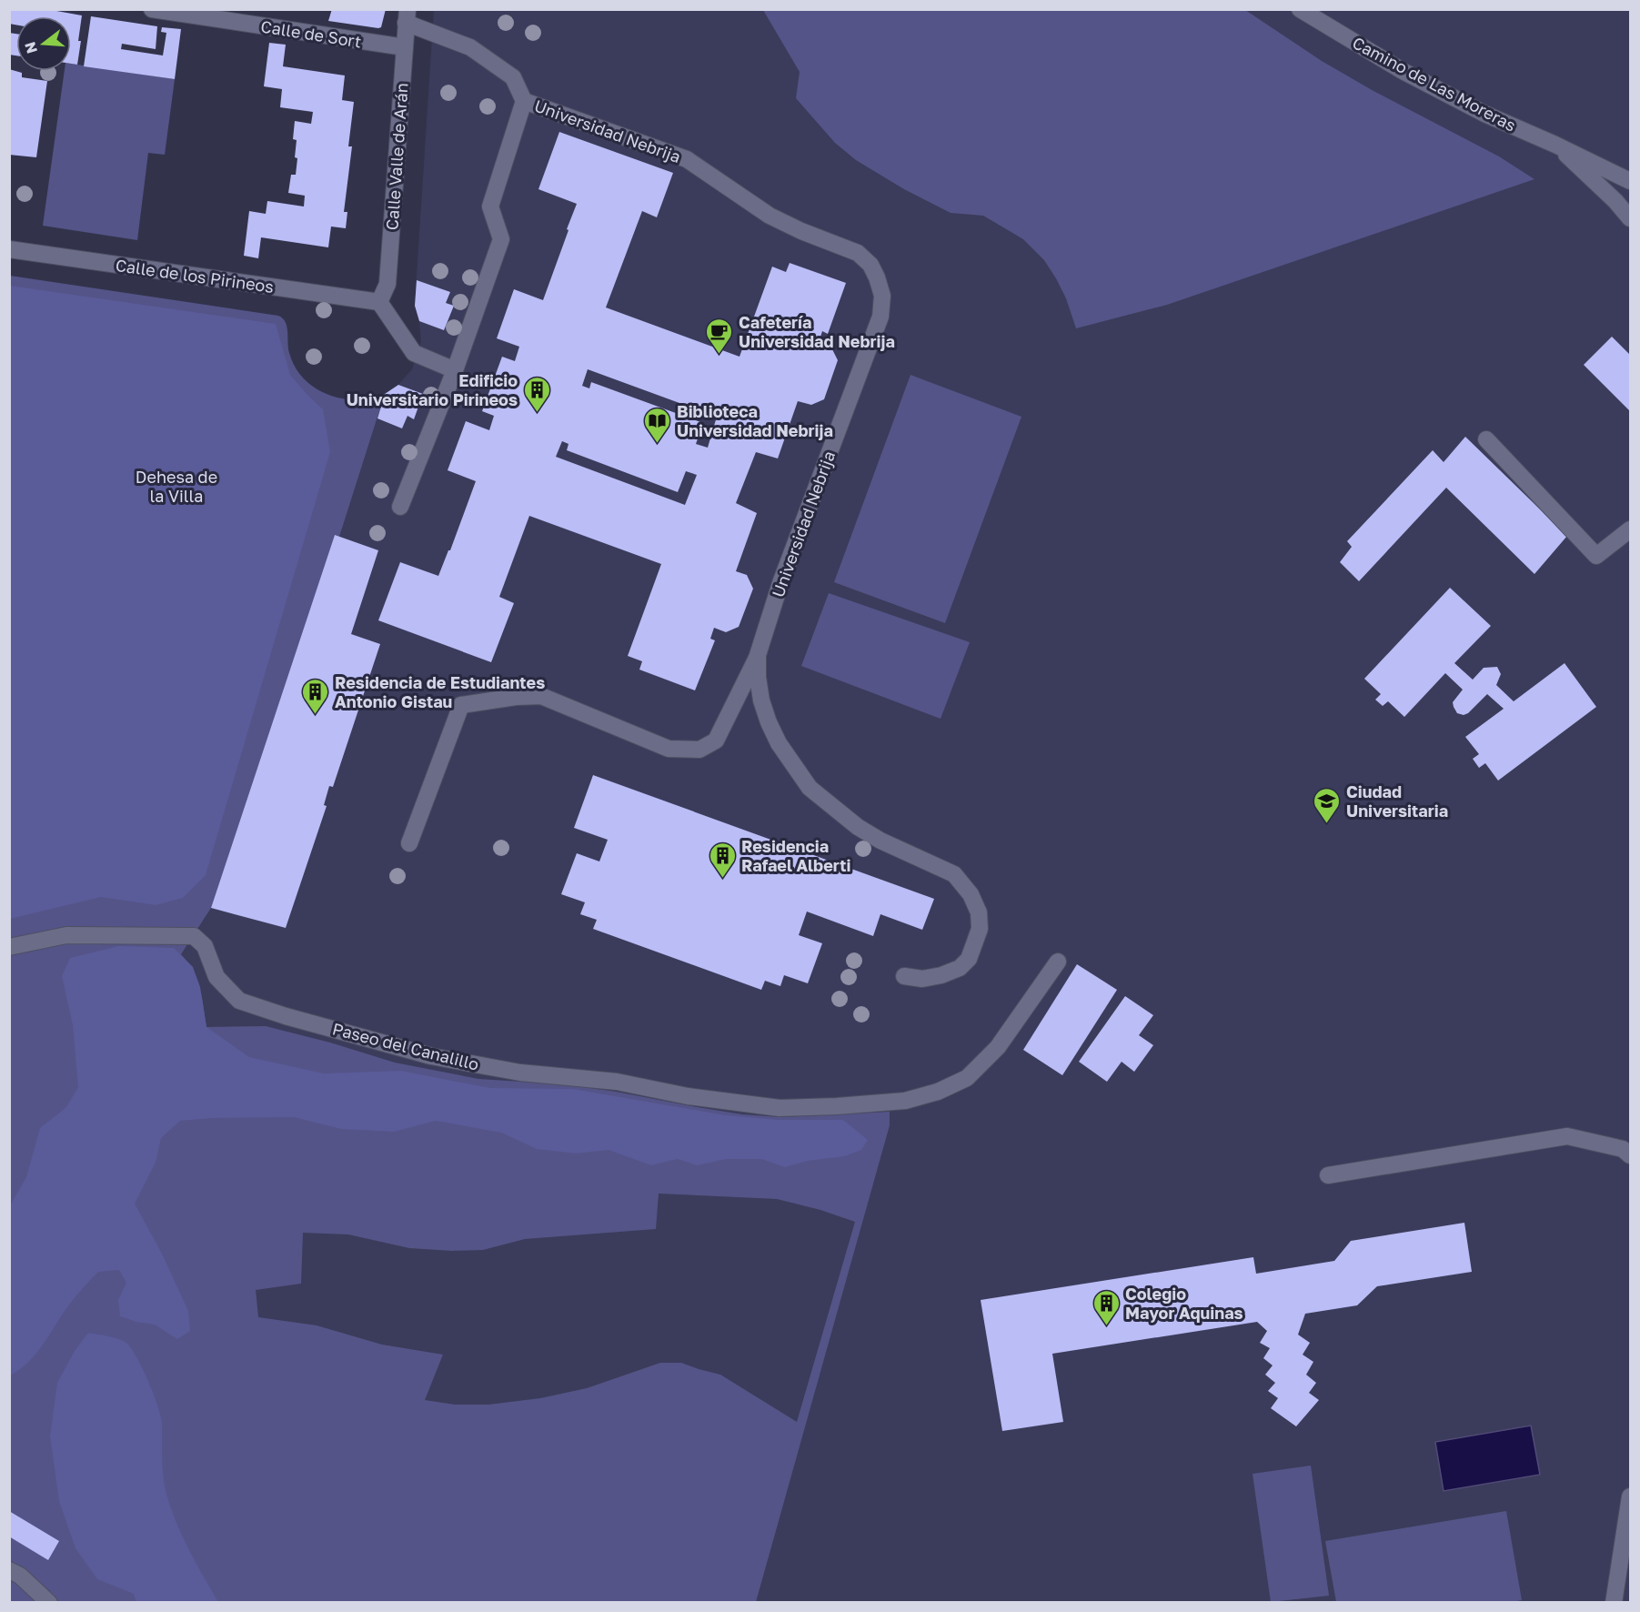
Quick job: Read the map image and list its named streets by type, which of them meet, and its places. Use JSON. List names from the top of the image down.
{
  "streets": {
    "street": [
      "Calle de Sort",
      "Camino de Las Moreras",
      "Universidad Nebrija",
      "Calle Valle de Arán",
      "Calle de los Pirineos",
      "Paseo del Canalillo"
    ]
  },
  "crossings": [
    ["Calle de Sort", "Calle Valle de Arán"],
    ["Universidad Nebrija", "Calle Valle de Arán"],
    ["Calle Valle de Arán", "Calle de los Pirineos"]
  ],
  "parks": ["Dehesa de la Villa"],
  "places": {
    "cafe": ["Cafetería Universidad Nebrija"],
    "building": [
      "Edificio Universitario Pirineos",
      "Residencia de Estudiantes Antonio Gistau",
      "Residencia Rafael Alberti",
      "Colegio Mayor Aquinas"
    ],
    "library": ["Biblioteca Universidad Nebrija"],
    "school or university": ["Ciudad Universitaria"]
  },
  "north": "left"
}
